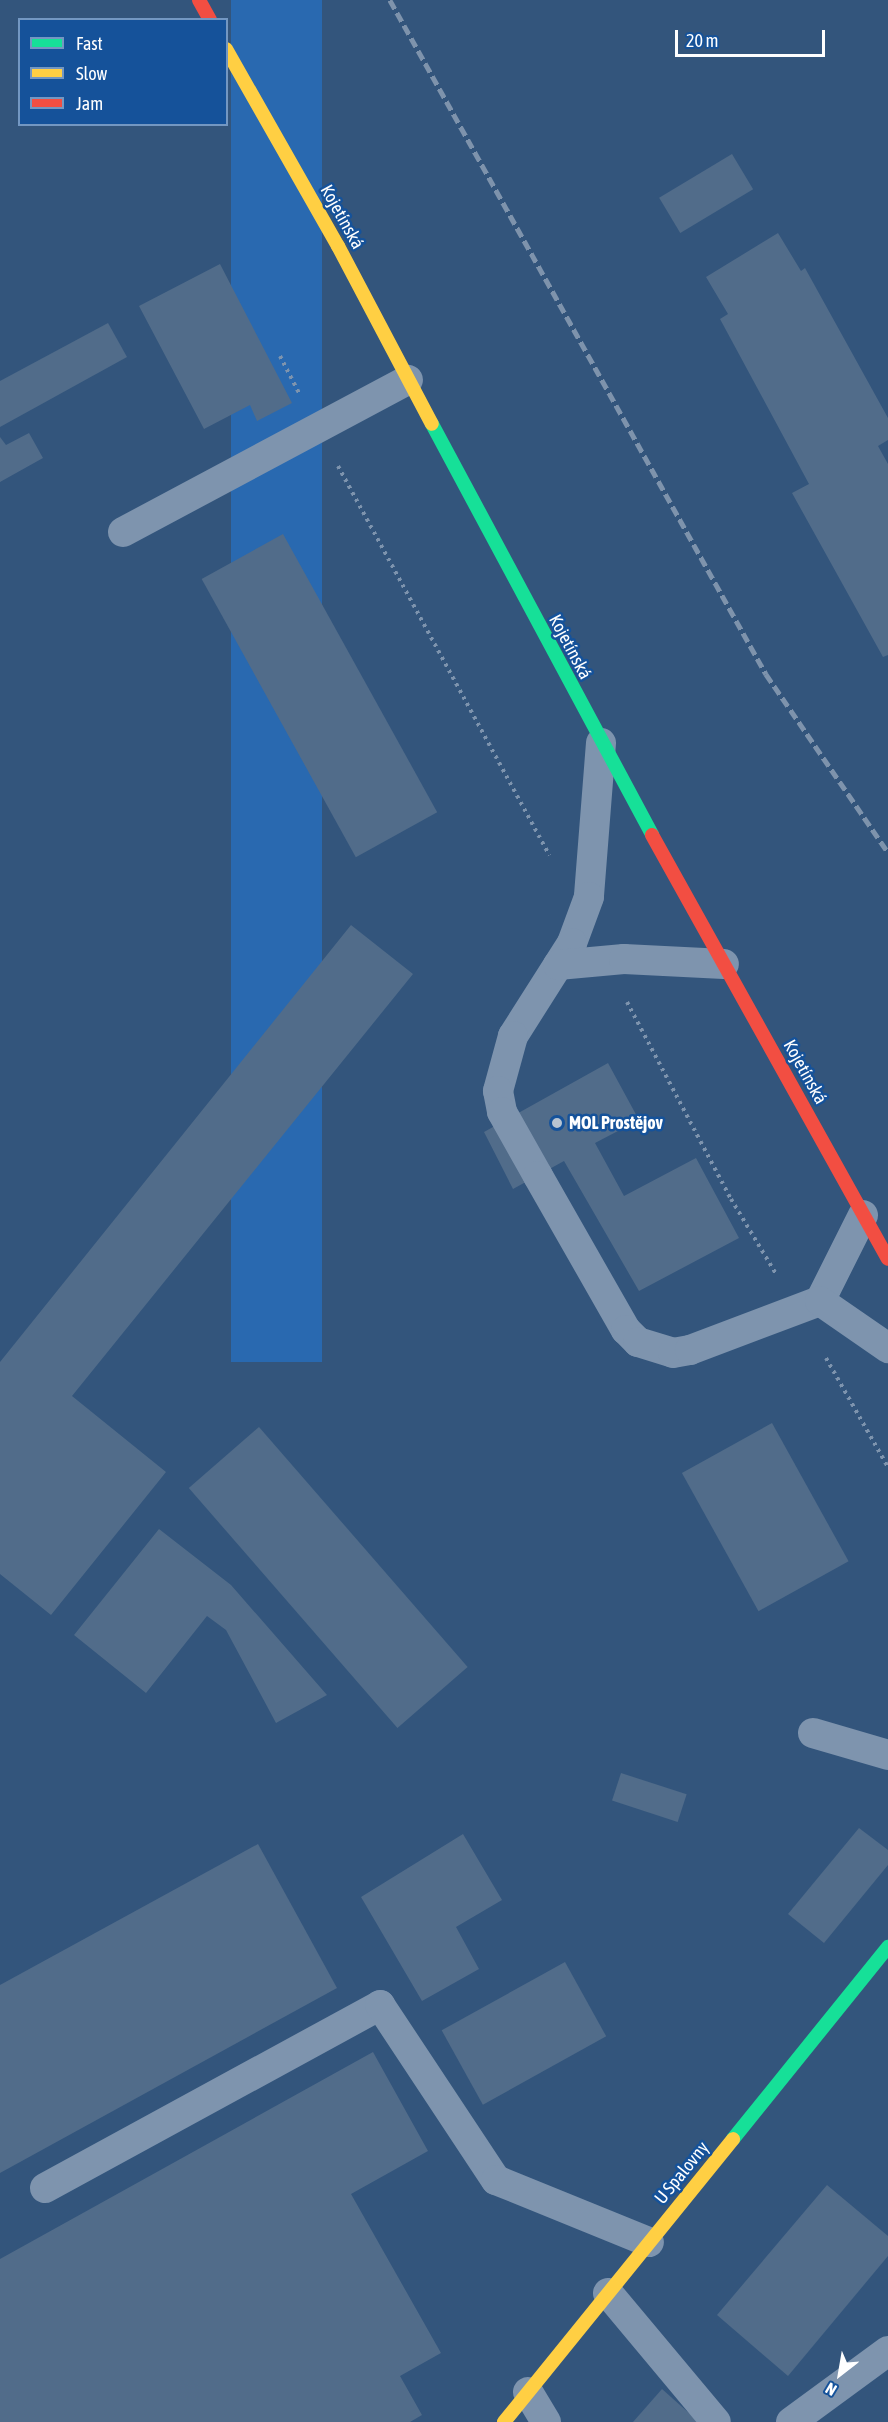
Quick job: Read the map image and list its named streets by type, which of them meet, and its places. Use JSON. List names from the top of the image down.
{
  "streets": {
    "main road": ["Kojetínská", "U Spalovny"]
  },
  "places": ["MOL Prostějov"],
  "legend": ["Fast", "Slow", "Jam"],
  "scale_bar": "20 m",
  "north": "bottom left"
}
